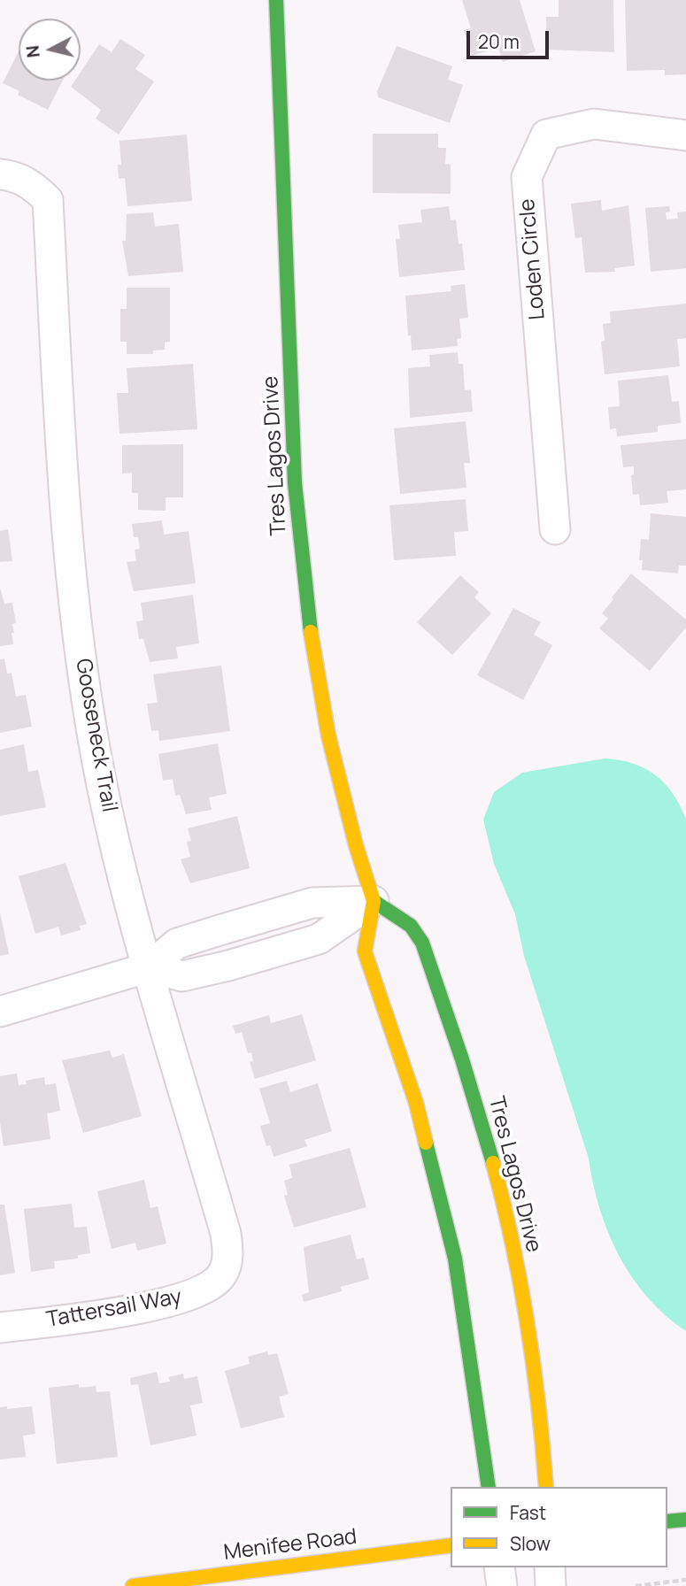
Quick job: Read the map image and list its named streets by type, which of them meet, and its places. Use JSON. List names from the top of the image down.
{
  "streets": {
    "street": [
      "Loden Circle",
      "Tres Lagos Drive",
      "Gooseneck Trail",
      "Tattersail Way",
      "Menifee Road"
    ]
  },
  "crossings": [
    ["Gooseneck Trail", "Tattersail Way"]
  ],
  "legend": ["Fast", "Slow"],
  "scale_bar": "20 m",
  "north": "left"
}
